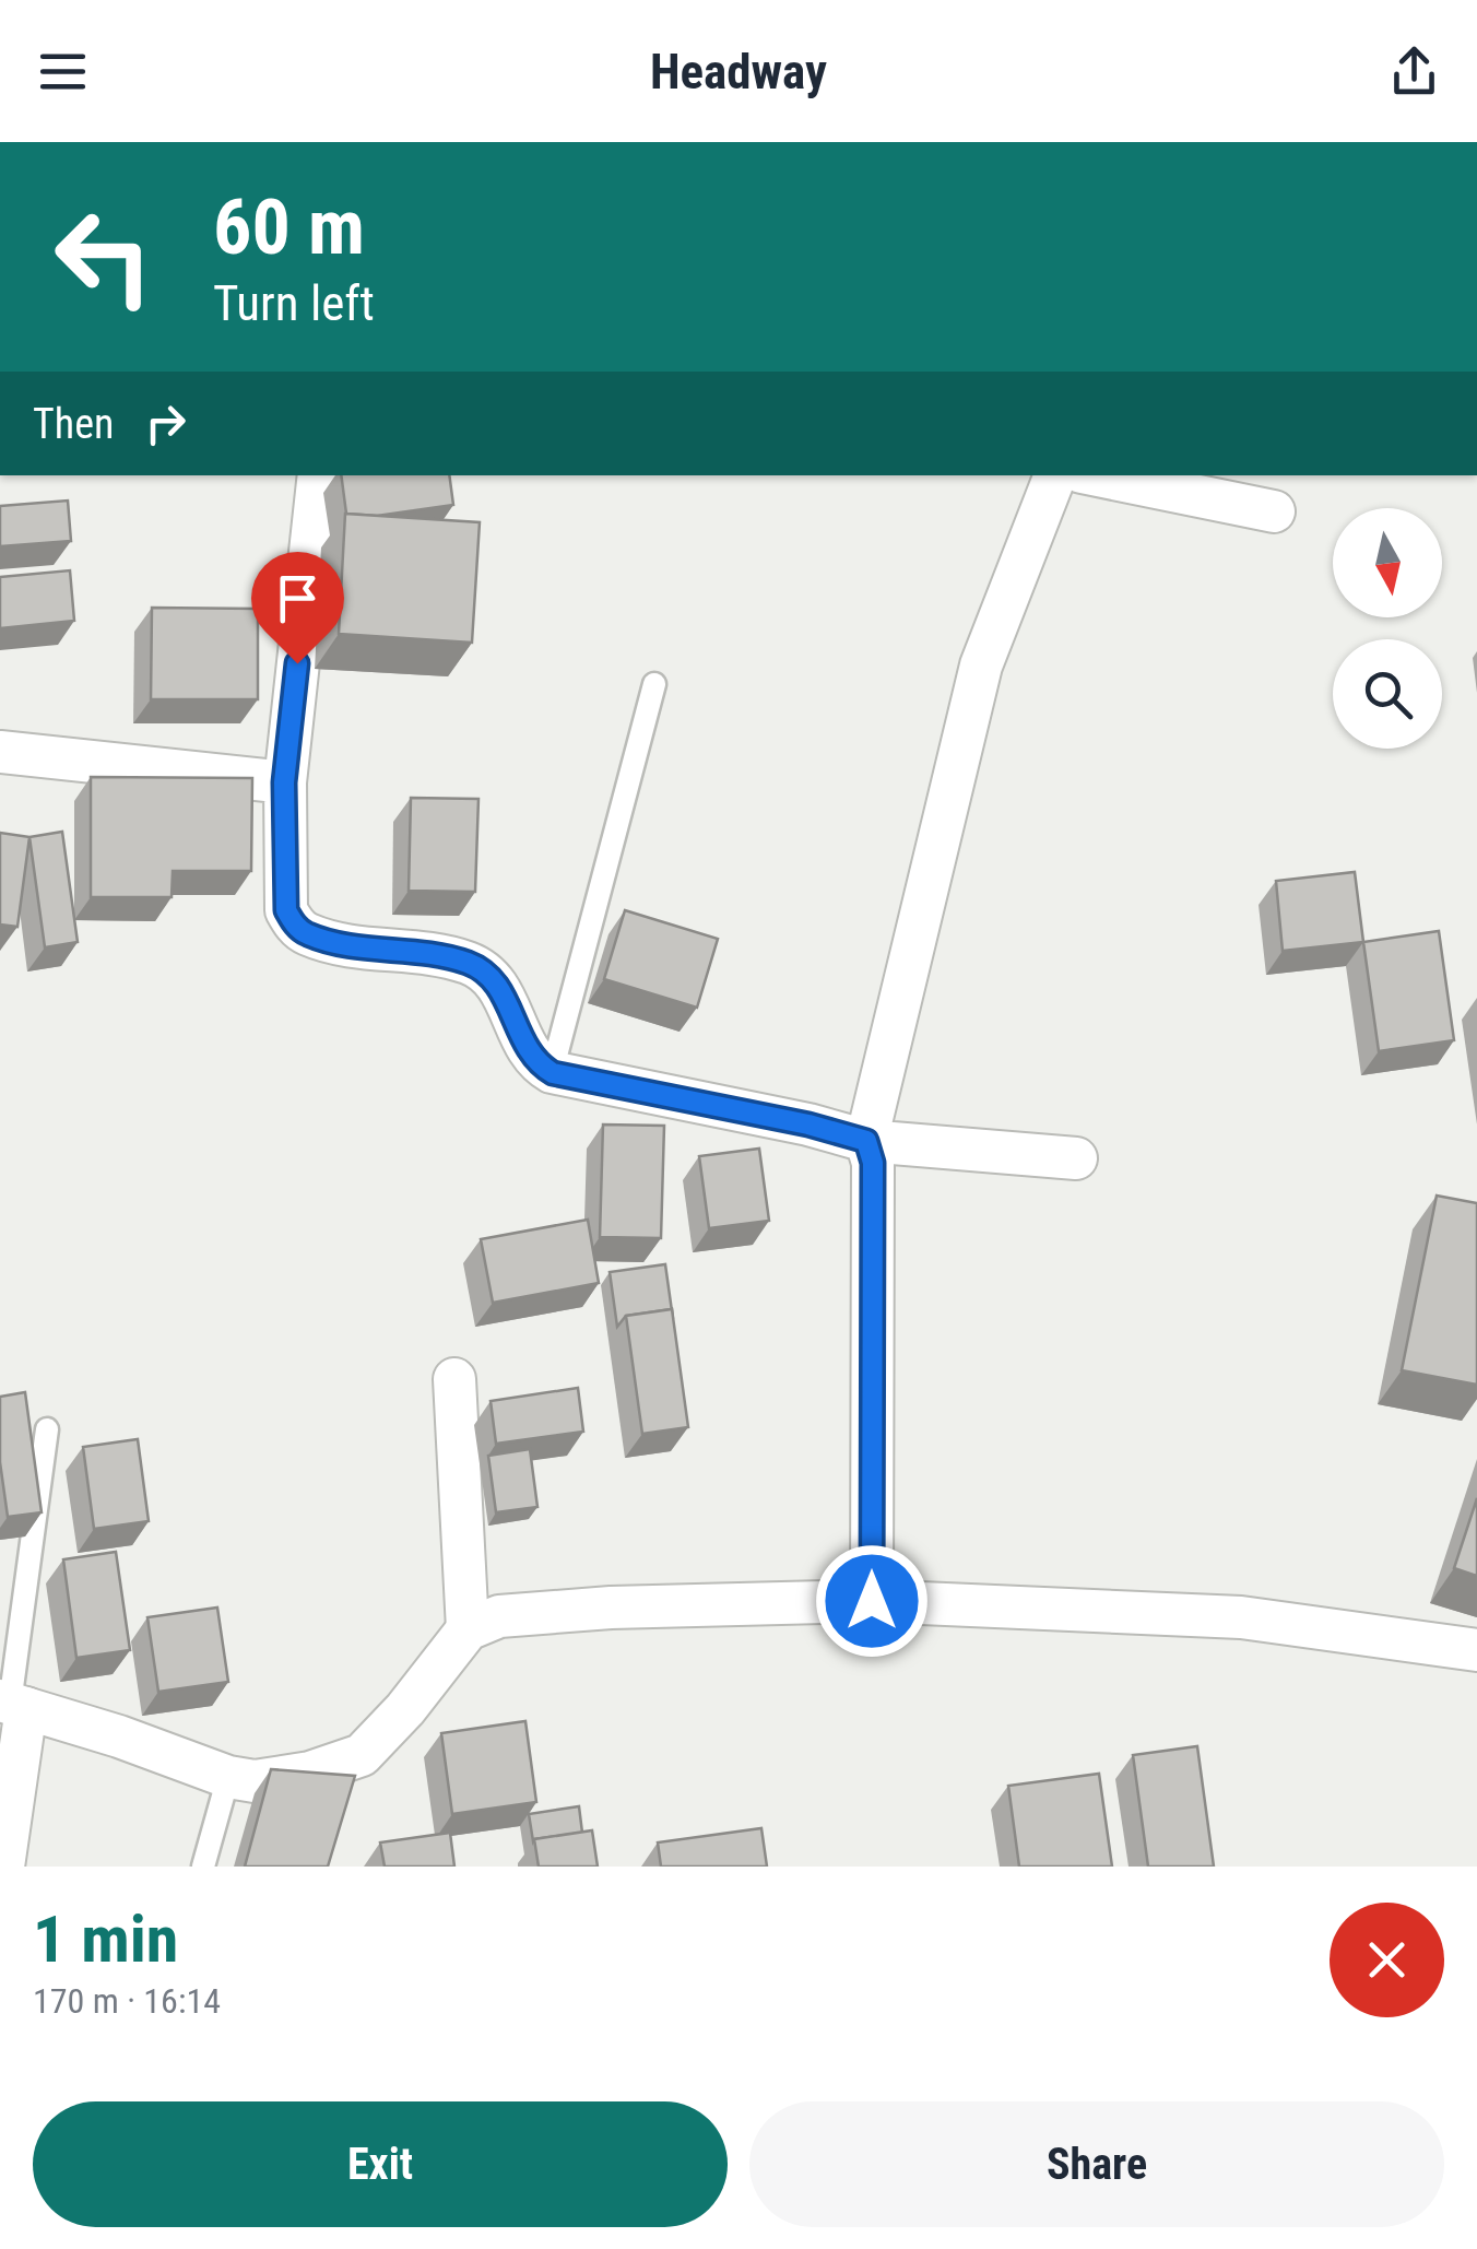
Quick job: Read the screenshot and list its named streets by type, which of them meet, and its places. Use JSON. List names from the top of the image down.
{
  "north": "bottom",
  "page": {
    "header": "Headway",
    "turn": ["60 m", "Turn left"],
    "then": "Then",
    "heading": ["1 min", "170 m · 16:14"],
    "buttons": ["Exit", "Share"]
  }
}
